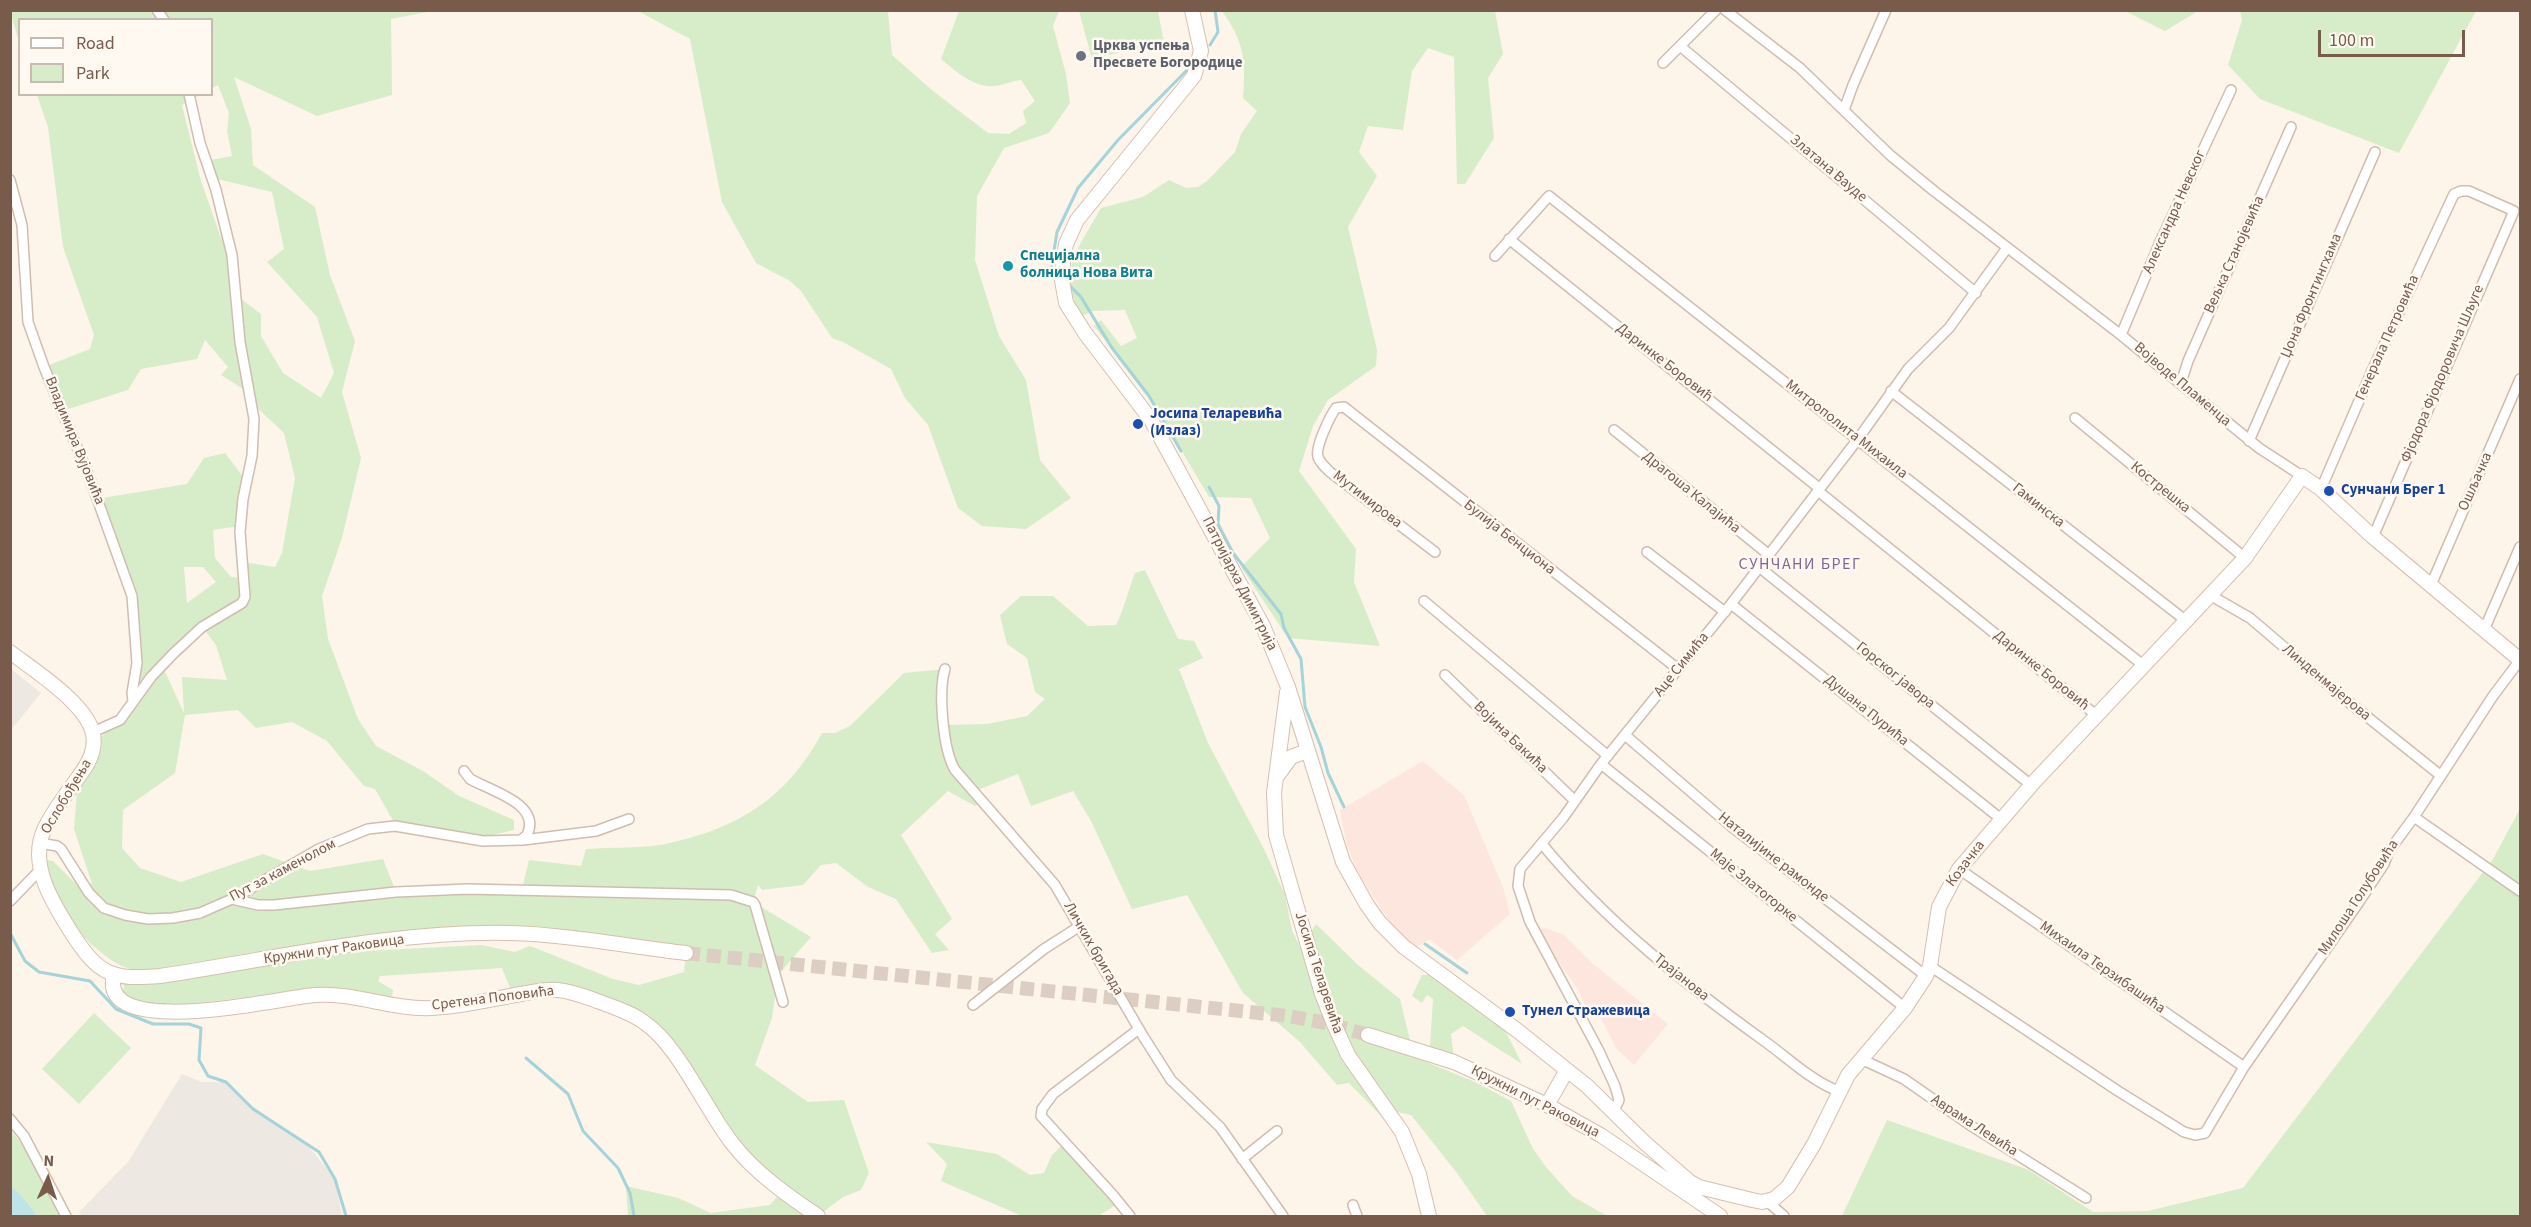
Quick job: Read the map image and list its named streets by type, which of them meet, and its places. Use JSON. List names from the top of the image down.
{
  "streets": {
    "street": [
      "Златана Вауде",
      "Александра Невског",
      "Вељка Станојевића",
      "Џона Фронтингхама",
      "Генерала Петровића",
      "Даринке Боровић",
      "Фјодора Фјодоровича Шљуге",
      "Војводе Пламенца",
      "Митрополита Михаила",
      "Владимира Вујовића",
      "Ошљачка",
      "Кострешка",
      "Драгоша Калајића",
      "Мутимирова",
      "Гаминска",
      "Булија Бенциона",
      "Патријарха Димитрија",
      "Аце Симића",
      "Горског јавора",
      "Линденмајерова",
      "Душана Пурића",
      "Војина Бакића",
      "Ослобођења",
      "Наталијине рамонде",
      "Козачка",
      "Пут за каменолом",
      "Маје Златогорке",
      "Милоша Голубовића",
      "Личких бригада",
      "Кружни пут Раковица",
      "Михаила Терзибашића",
      "Јосипа Теларевића",
      "Трајанова",
      "Сретена Поповића",
      "Аврама Левића"
    ]
  },
  "crossings": [
    ["Златана Вауде", "Аце Симића"],
    ["Александра Невског", "Војводе Пламенца"],
    ["Вељка Станојевића", "Војводе Пламенца"],
    ["Џона Фронтингхама", "Војводе Пламенца"],
    ["Генерала Петровића", "Фјодора Фјодоровича Шљуге"],
    ["Генерала Петровића", "Војводе Пламенца"],
    ["Даринке Боровић", "Митрополита Михаила"],
    ["Даринке Боровић", "Аце Симића"],
    ["Даринке Боровић", "Козачка"],
    ["Фјодора Фјодоровича Шљуге", "Војводе Пламенца"],
    ["Војводе Пламенца", "Ошљачка"],
    ["Војводе Пламенца", "Аце Симића"],
    ["Војводе Пламенца", "Козачка"],
    ["Војводе Пламенца", "Милоша Голубовића"],
    ["Митрополита Михаила", "Аце Симића"],
    ["Митрополита Михаила", "Козачка"],
    ["Кострешка", "Козачка"],
    ["Драгоша Калајића", "Аце Симића"],
    ["Мутимирова", "Булија Бенциона"],
    ["Гаминска", "Аце Симића"],
    ["Гаминска", "Козачка"],
    ["Булија Бенциона", "Аце Симића"],
    ["Патријарха Димитрија", "Аце Симића"],
    ["Патријарха Димитрија", "Јосипа Теларевића"],
    ["Аце Симића", "Горског јавора"],
    ["Аце Симића", "Душана Пурића"],
    ["Аце Симића", "Војина Бакића"],
    ["Аце Симића", "Наталијине рамонде"],
    ["Аце Симића", "Маје Златогорке"],
    ["Аце Симића", "Трајанова"],
    ["Горског јавора", "Козачка"],
    ["Линденмајерова", "Козачка"],
    ["Линденмајерова", "Милоша Голубовића"],
    ["Душана Пурића", "Козачка"],
    ["Ослобођења", "Пут за каменолом"],
    ["Наталијине рамонде", "Козачка"],
    ["Наталијине рамонде", "Милоша Голубовића"],
    ["Козачка", "Маје Златогорке"],
    ["Козачка", "Михаила Терзибашића"],
    ["Козачка", "Трајанова"],
    ["Козачка", "Аврама Левића"],
    ["Милоша Голубовића", "Михаила Терзибашића"],
    ["Кружни пут Раковица", "Сретена Поповића"]
  ],
  "districts": ["СУНЧАНИ БРЕГ"],
  "places": [
    "Црква успења Пресвете Богородице",
    "Специјална болница Нова Вита",
    "Јосипа Теларевића (Излаз)",
    "Сунчани Брег 1",
    "Тунел Стражевица"
  ],
  "legend": ["Road", "Park"],
  "scale_bar": "100 m",
  "north": "top"
}
